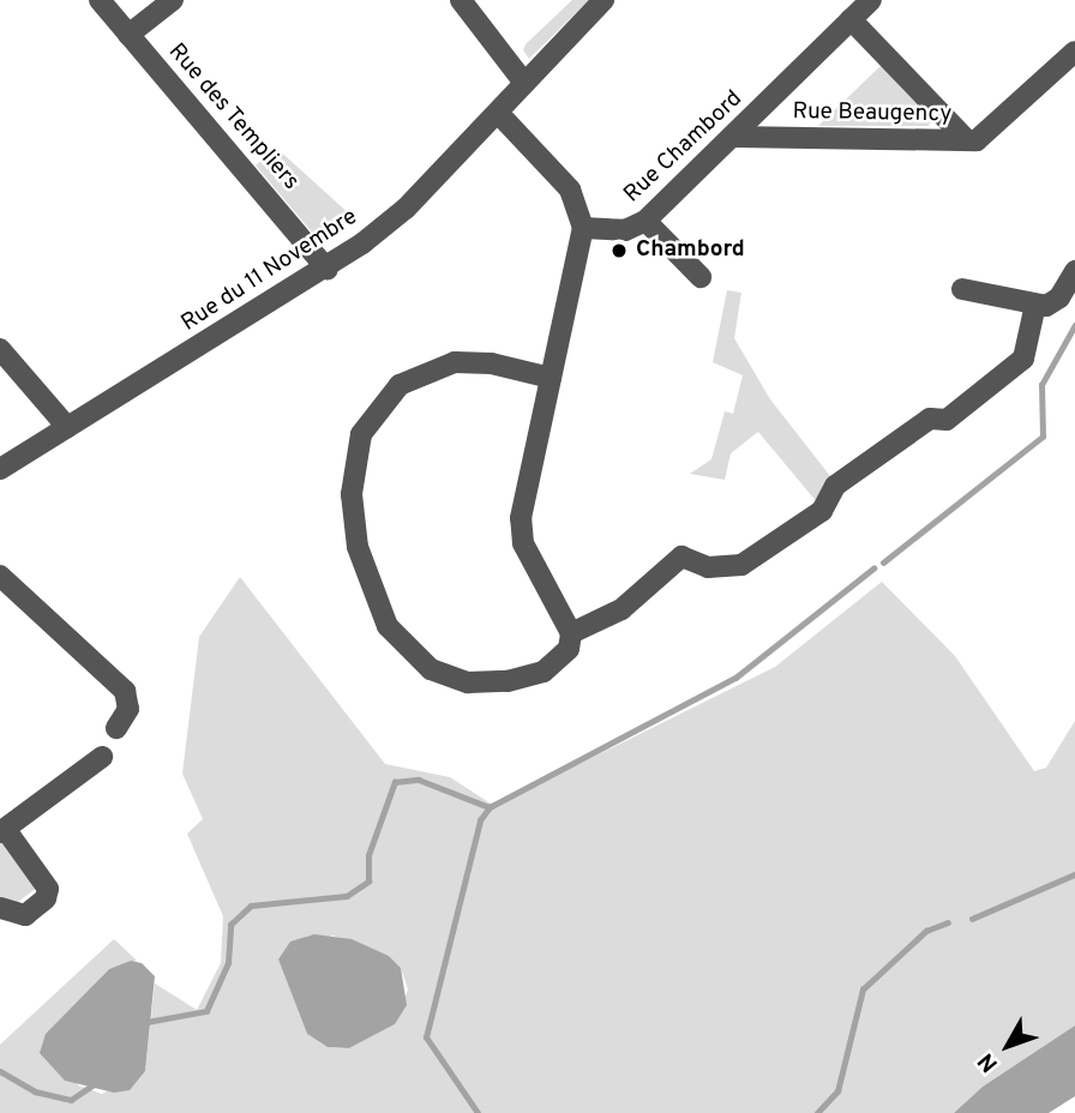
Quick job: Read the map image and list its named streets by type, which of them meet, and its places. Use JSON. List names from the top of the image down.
{
  "streets": {
    "street": [
      "Rue Beaugency",
      "Rue des Templiers",
      "Rue Chambord",
      "Rue du 11 Novembre"
    ]
  },
  "crossings": [
    ["Rue Beaugency", "Rue Chambord"],
    ["Rue des Templiers", "Rue du 11 Novembre"]
  ],
  "places": ["Chambord"],
  "north": "bottom left"
}
